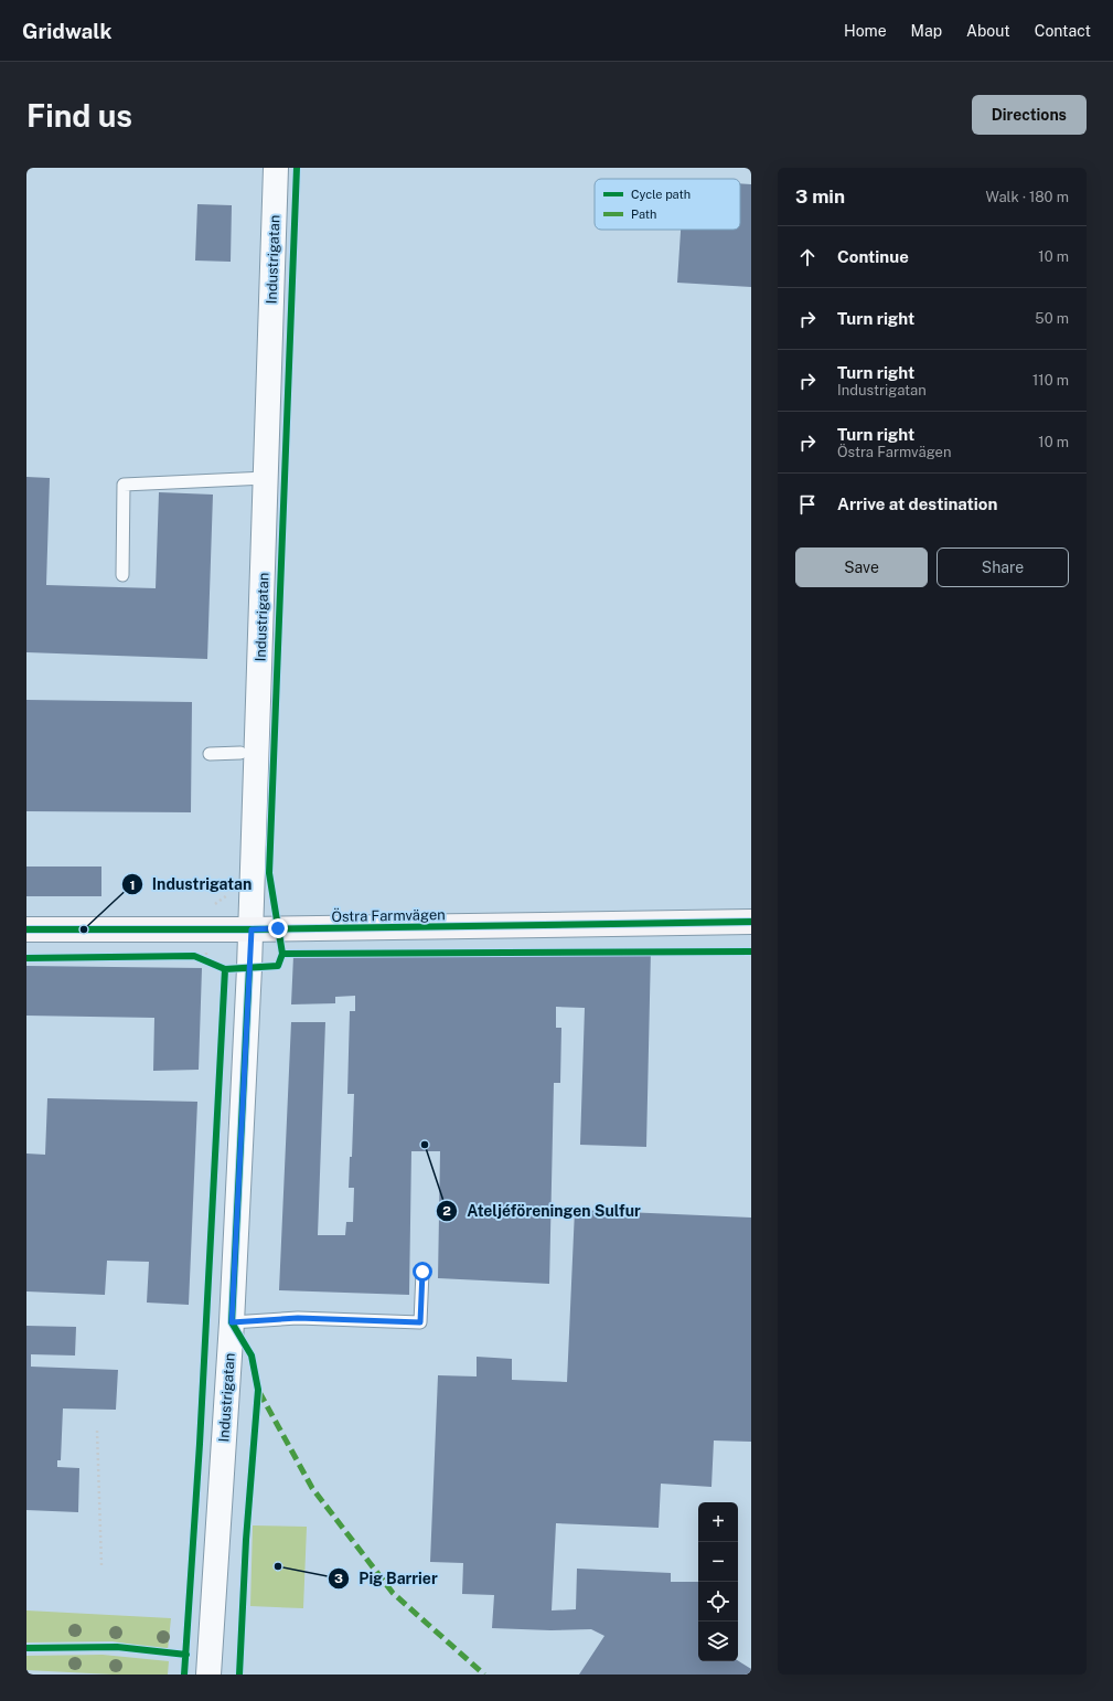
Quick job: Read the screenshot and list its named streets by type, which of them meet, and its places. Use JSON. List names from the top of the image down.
{
  "streets": {
    "street": ["Industrigatan", "Östra Farmvägen"]
  },
  "crossings": [
    ["Industrigatan", "Östra Farmvägen"]
  ],
  "places": ["Industrigatan", "Ateljéföreningen Sulfur", "Pig Barrier"],
  "legend": ["Cycle path", "Path"],
  "page": {
    "header": "Gridwalk",
    "nav": [
      "Home",
      "Map",
      "About",
      "Contact"
    ],
    "buttons": [
      "Directions",
      ["Save", "Share"]
    ],
    "title": "Find us",
    "heading": ["3 min", "Walk · 180 m"],
    "list": [
      ["Continue", "10 m"],
      ["Turn right", "50 m"],
      ["Turn right", "Industrigatan", "110 m"],
      ["Turn right", "Östra Farmvägen", "10 m"],
      "Arrive at destination"
    ],
    "map_buttons": ["+", "−"]
  }
}
